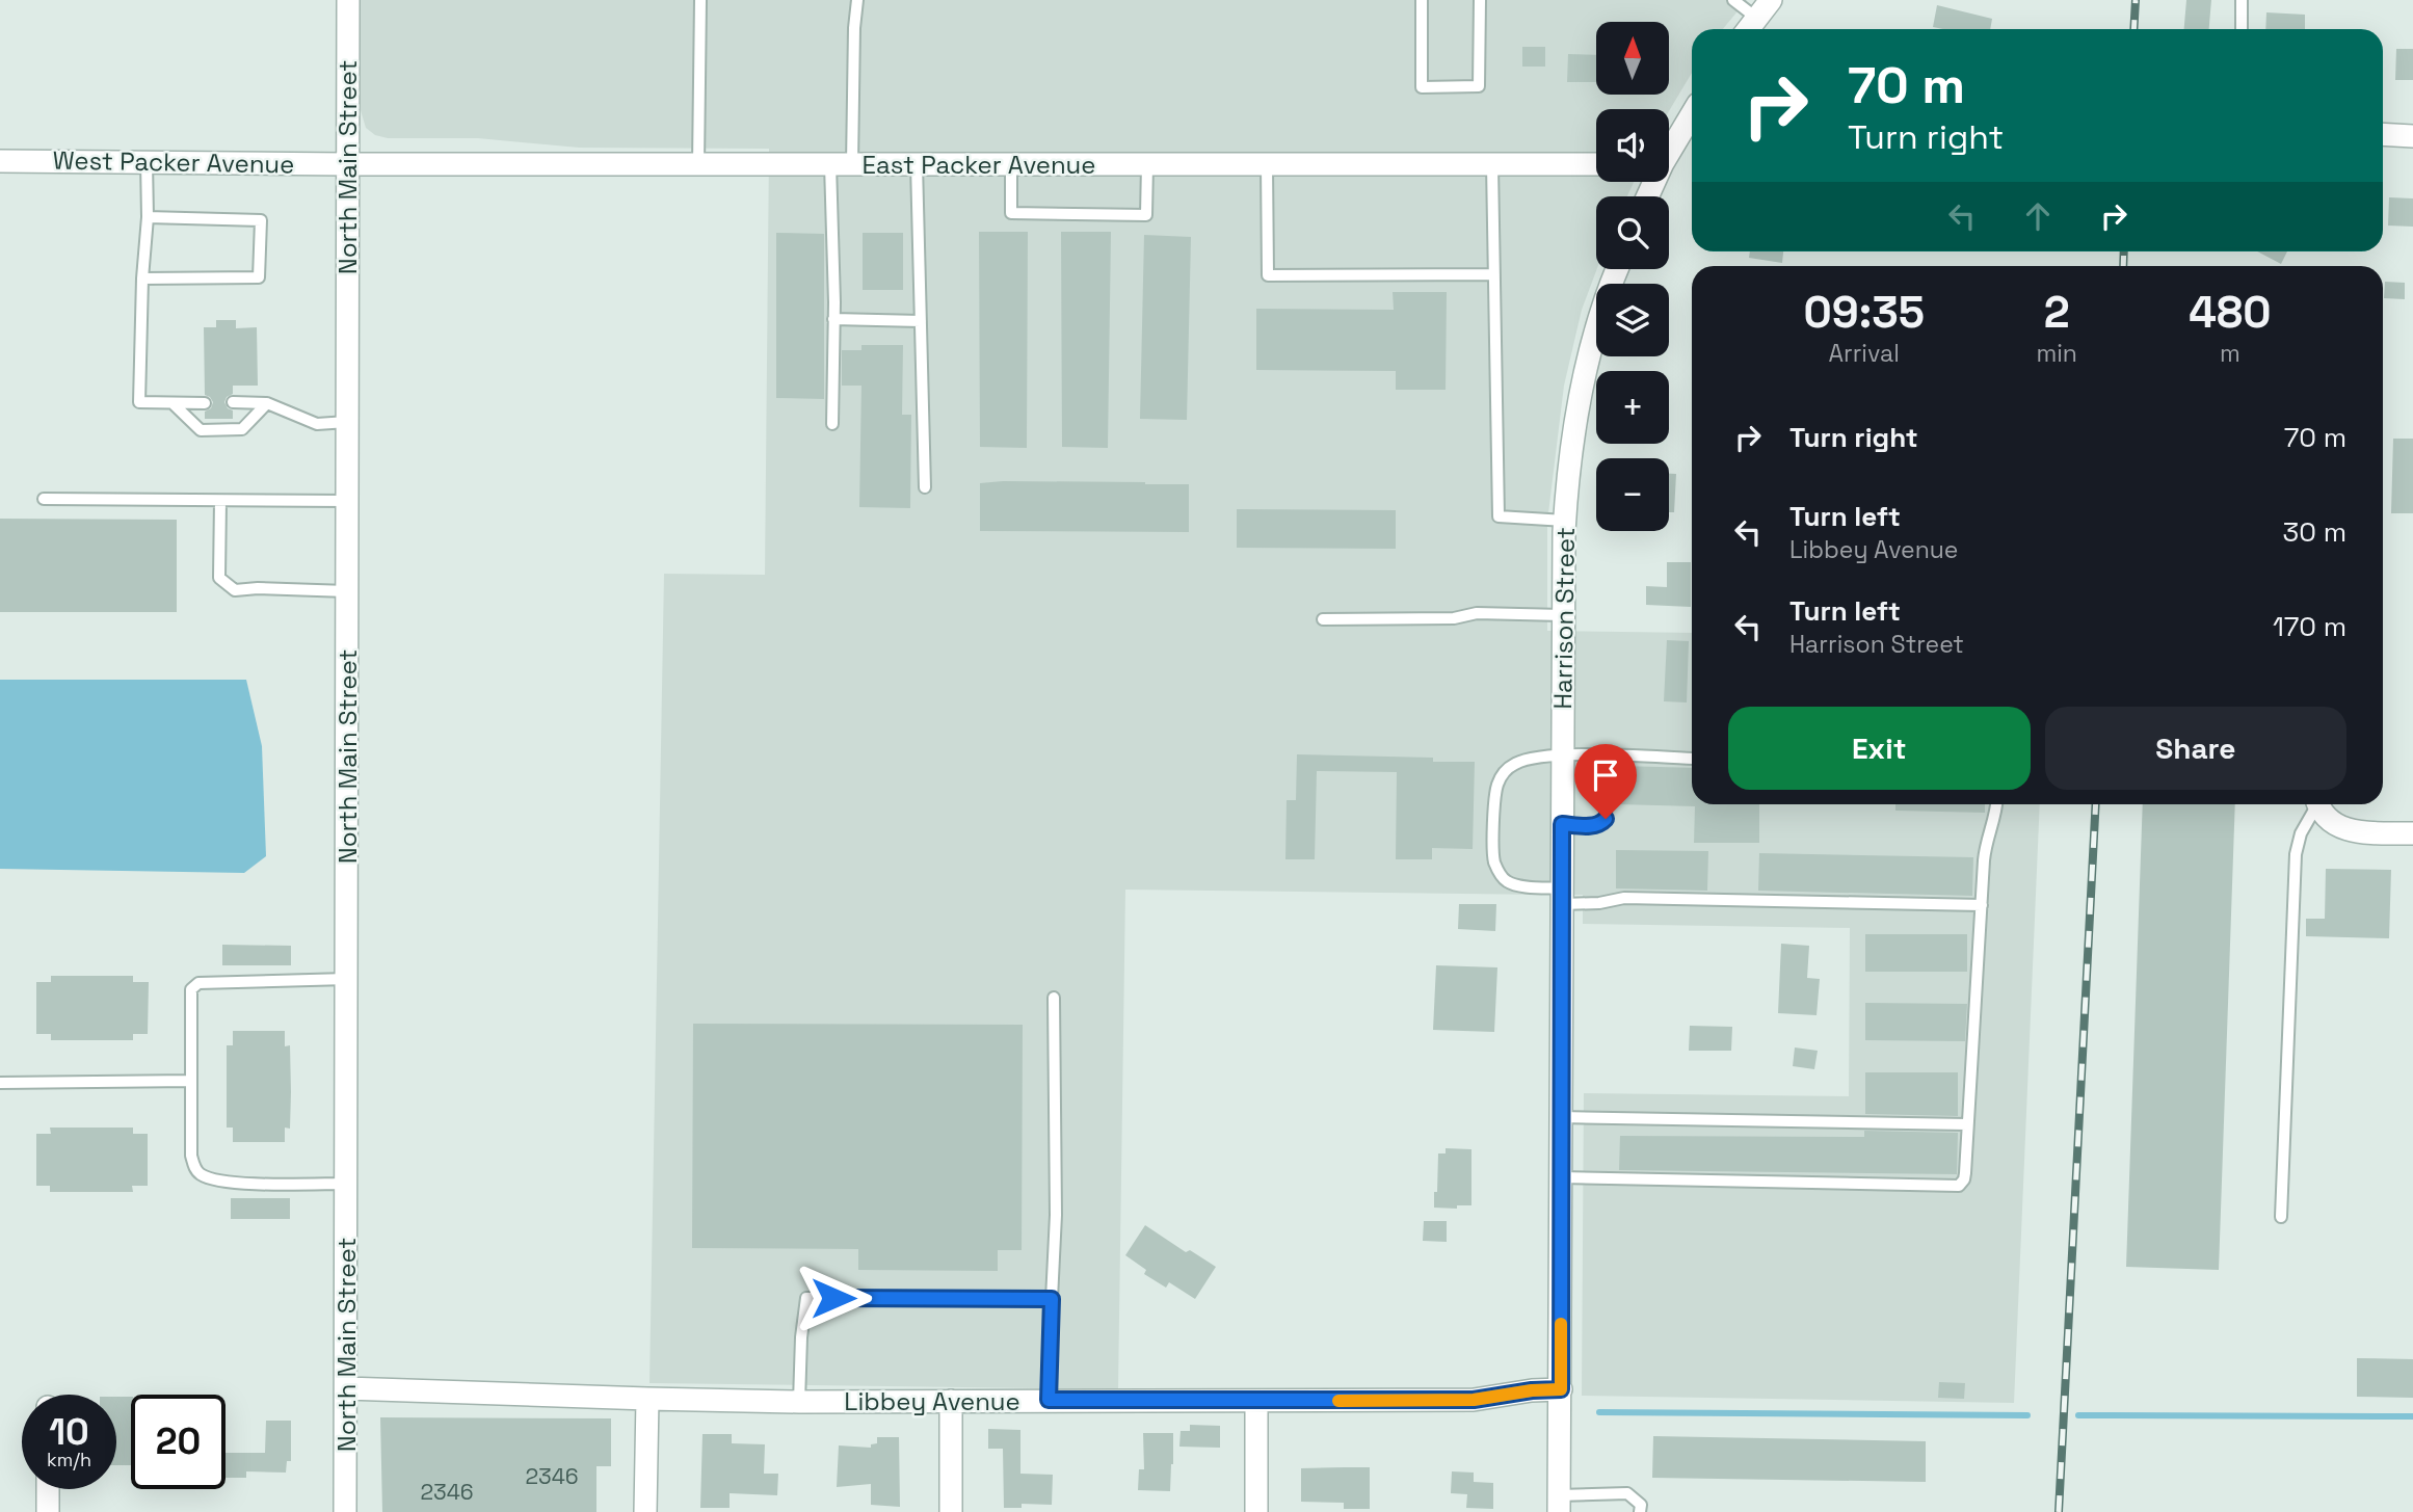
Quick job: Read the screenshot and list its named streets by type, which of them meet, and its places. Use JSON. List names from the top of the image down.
{
  "streets": {
    "street": [
      "West Packer Avenue",
      "East Packer Avenue",
      "North Main Street",
      "Harrison Street",
      "Libbey Avenue"
    ]
  },
  "crossings": [
    ["West Packer Avenue", "East Packer Avenue"],
    ["West Packer Avenue", "North Main Street"],
    ["East Packer Avenue", "North Main Street"],
    ["North Main Street", "Libbey Avenue"],
    ["Harrison Street", "Libbey Avenue"]
  ],
  "house_numbers": ["2346", "2346"],
  "north": "top",
  "page": {
    "map_buttons": ["+", "−"],
    "turn": ["70 m", "Turn right"],
    "eta": [
      "09:35",
      "Arrival",
      "2",
      "min",
      "480",
      "m"
    ],
    "list": [
      {
        "name": "Turn right",
        "value": "70 m"
      },
      {
        "name": "Turn left",
        "note": "Libbey Avenue",
        "value": "30 m"
      },
      {
        "name": "Turn left",
        "note": "Harrison Street",
        "value": "170 m"
      }
    ],
    "buttons": ["Exit", "Share"],
    "speed": "10 km/h",
    "limit": "20"
  }
}
